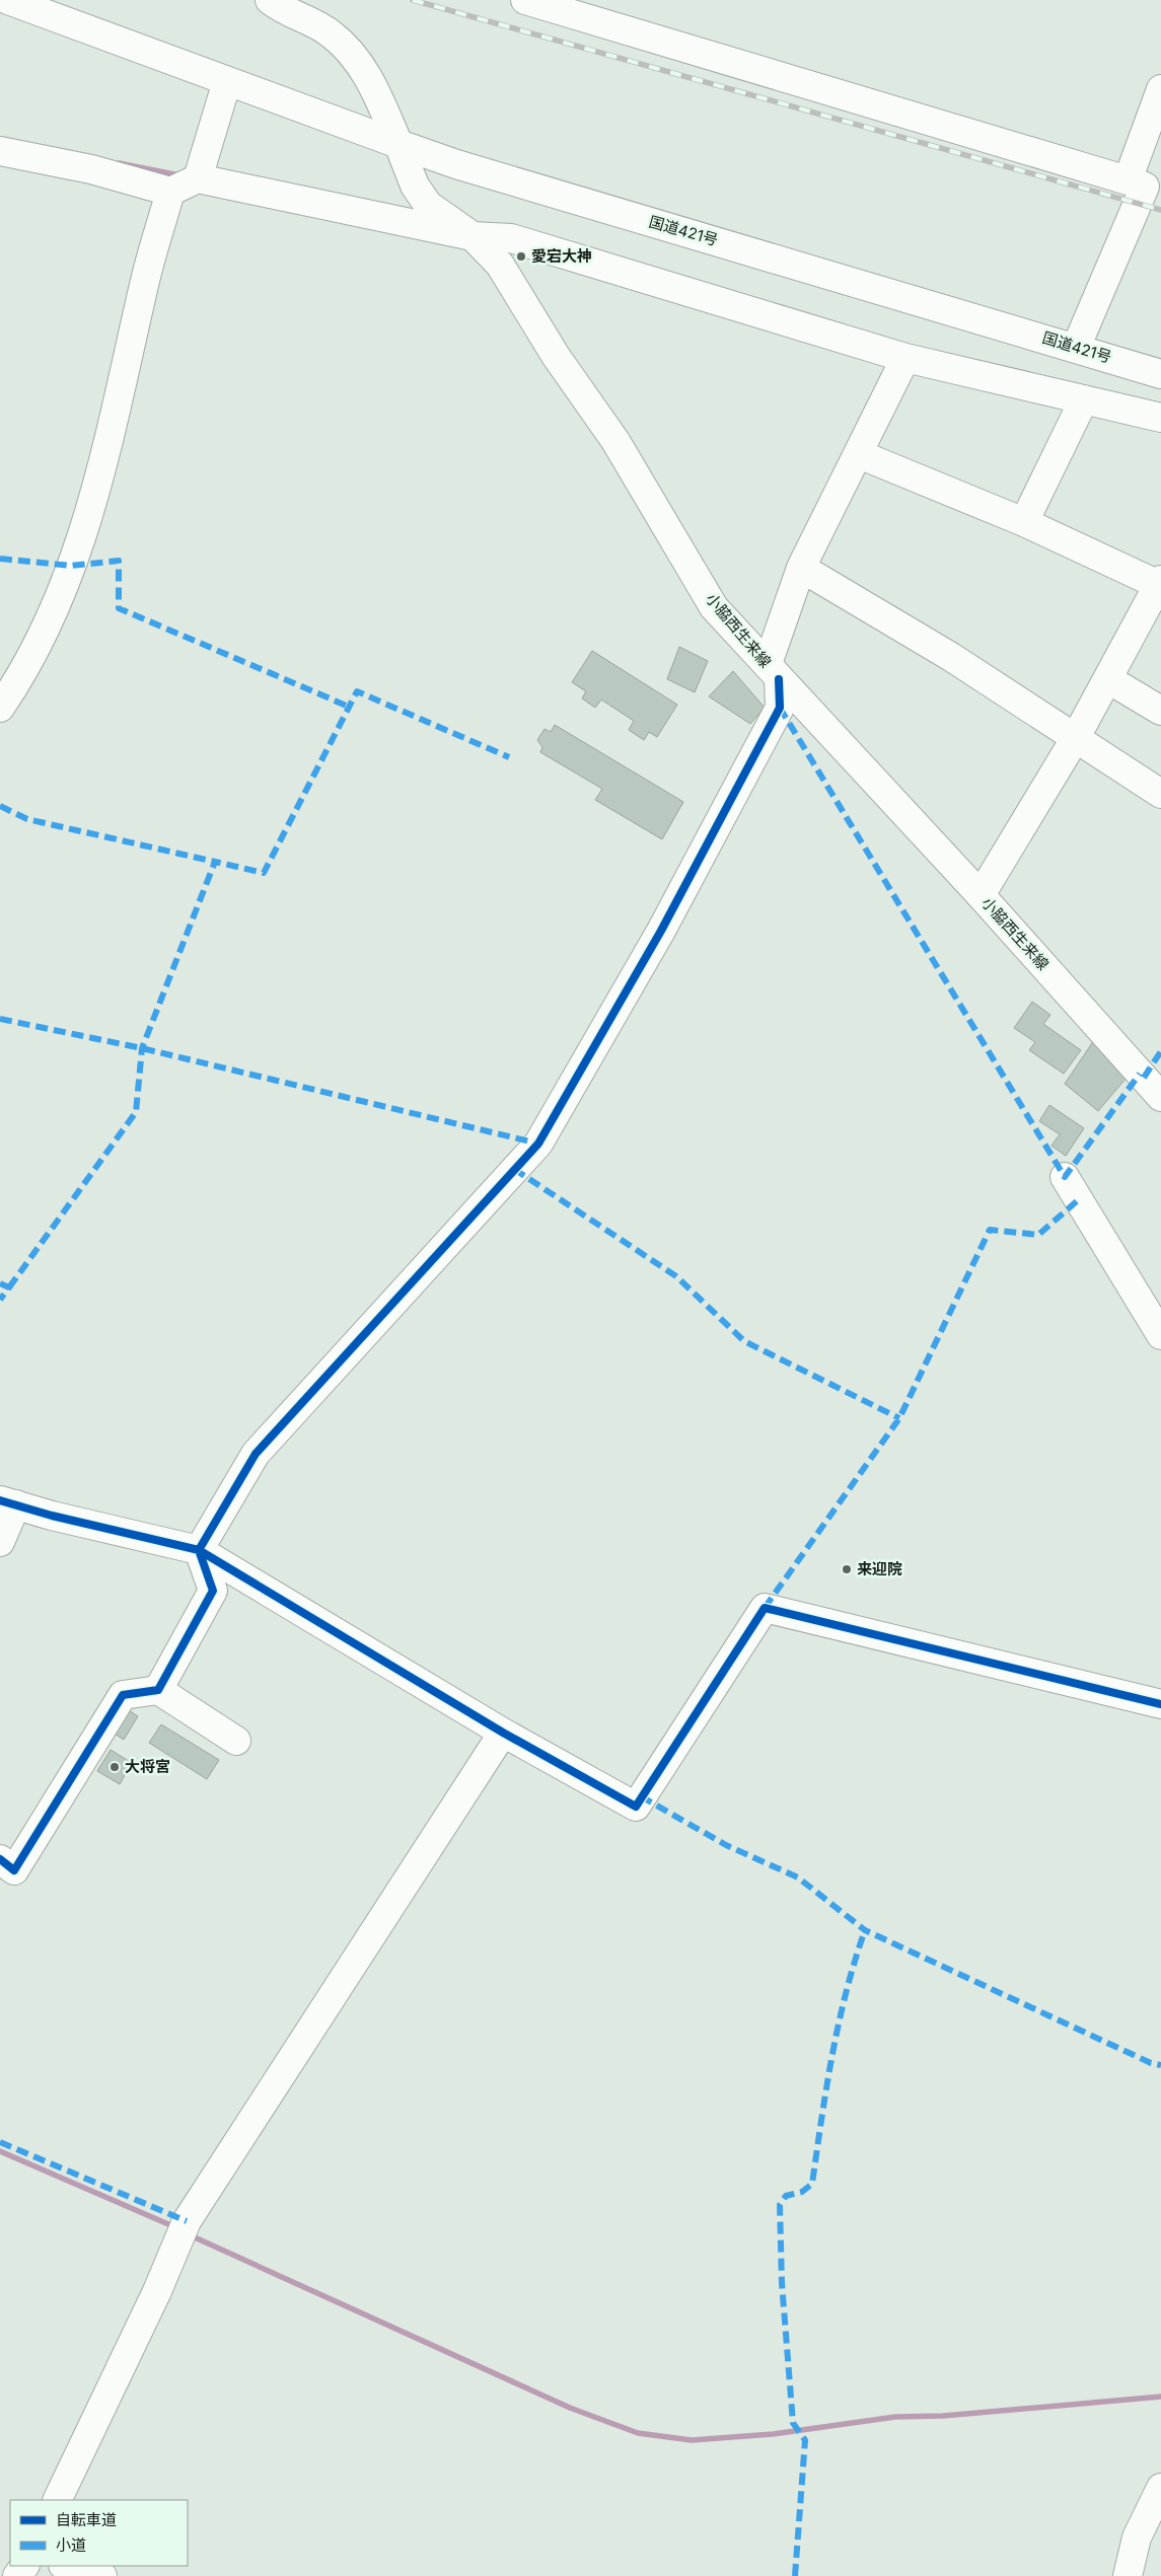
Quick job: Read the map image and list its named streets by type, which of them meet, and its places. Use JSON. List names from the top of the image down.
{
  "streets": {
    "main road": ["国道421号", "小脇西生来線"]
  },
  "crossings": [
    ["国道421号", "小脇西生来線"]
  ],
  "places": ["愛宕大神", "来迎院", "大将宮"],
  "legend": ["自転車道", "小道"]
}
